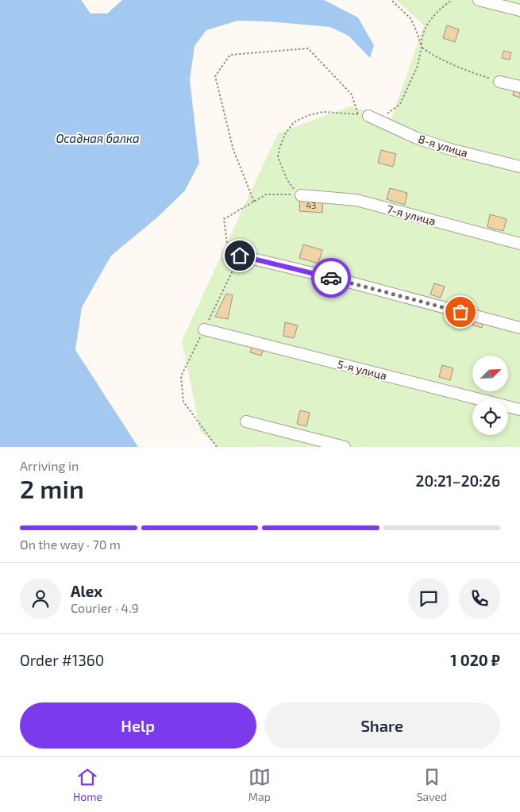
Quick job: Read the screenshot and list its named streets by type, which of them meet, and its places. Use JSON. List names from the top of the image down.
{
  "streets": {
    "lane": ["8-я улица", "7-я улица", "5-я улица"]
  },
  "water": ["Осадная балка"],
  "house_numbers": ["43"],
  "north": "top right",
  "page": {
    "heading": ["2 min", "Arriving in", "20:21–20:26"],
    "panel": [
      "Alex",
      "Courier · 4.9",
      "Order #1360",
      "1 020 ₽"
    ],
    "bar": "On the way · 70 m",
    "buttons": ["Help", "Share"],
    "tabs": ["Home", "Map", "Saved"]
  }
}
